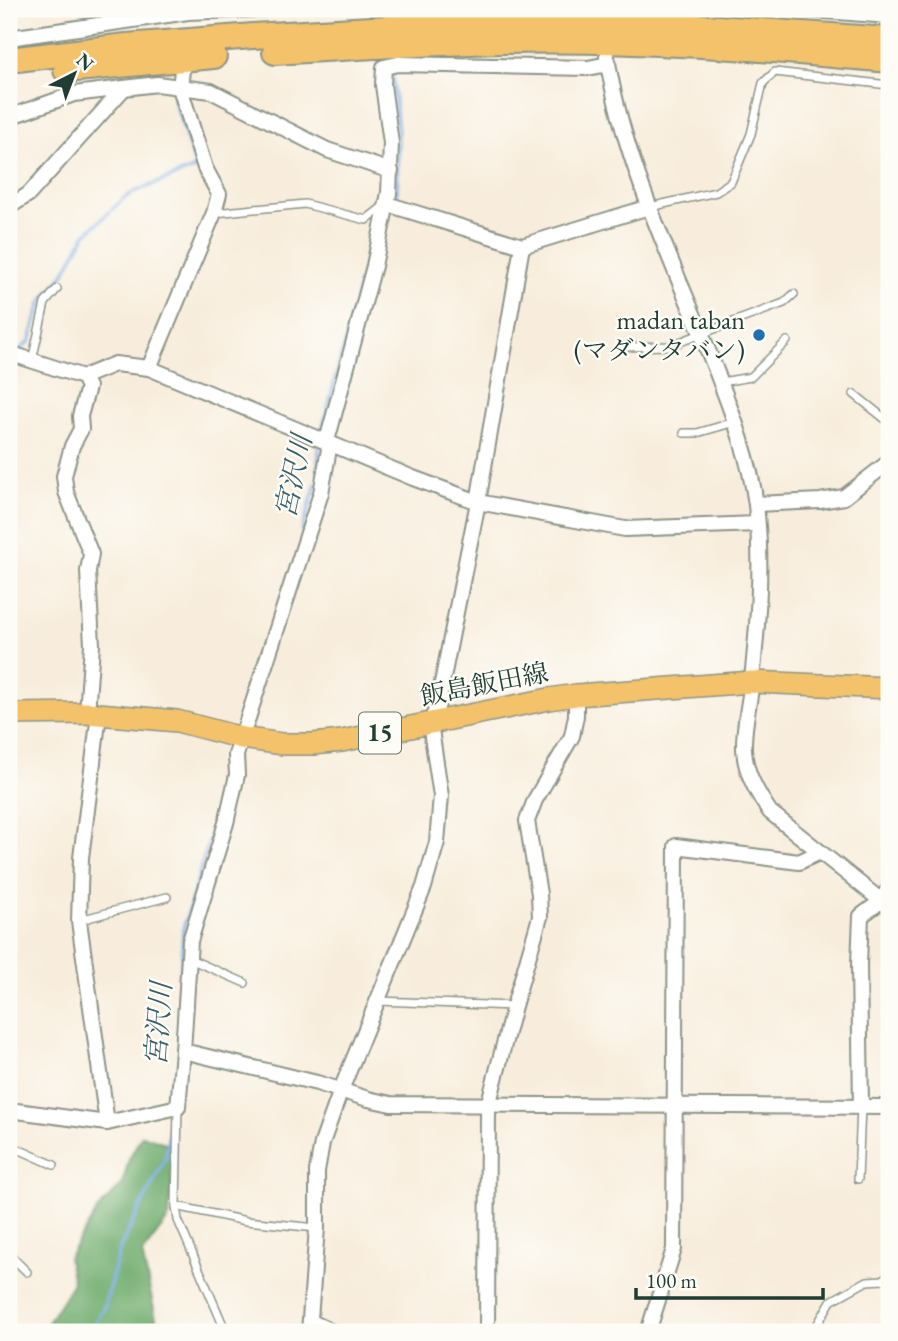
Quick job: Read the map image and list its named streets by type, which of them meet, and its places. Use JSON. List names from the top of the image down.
{
  "streets": {
    "main road": ["飯島飯田線", "15"]
  },
  "water": ["宮沢川"],
  "places": ["madan taban (マダンタバン)"],
  "scale_bar": "100 m",
  "north": "top right"
}
